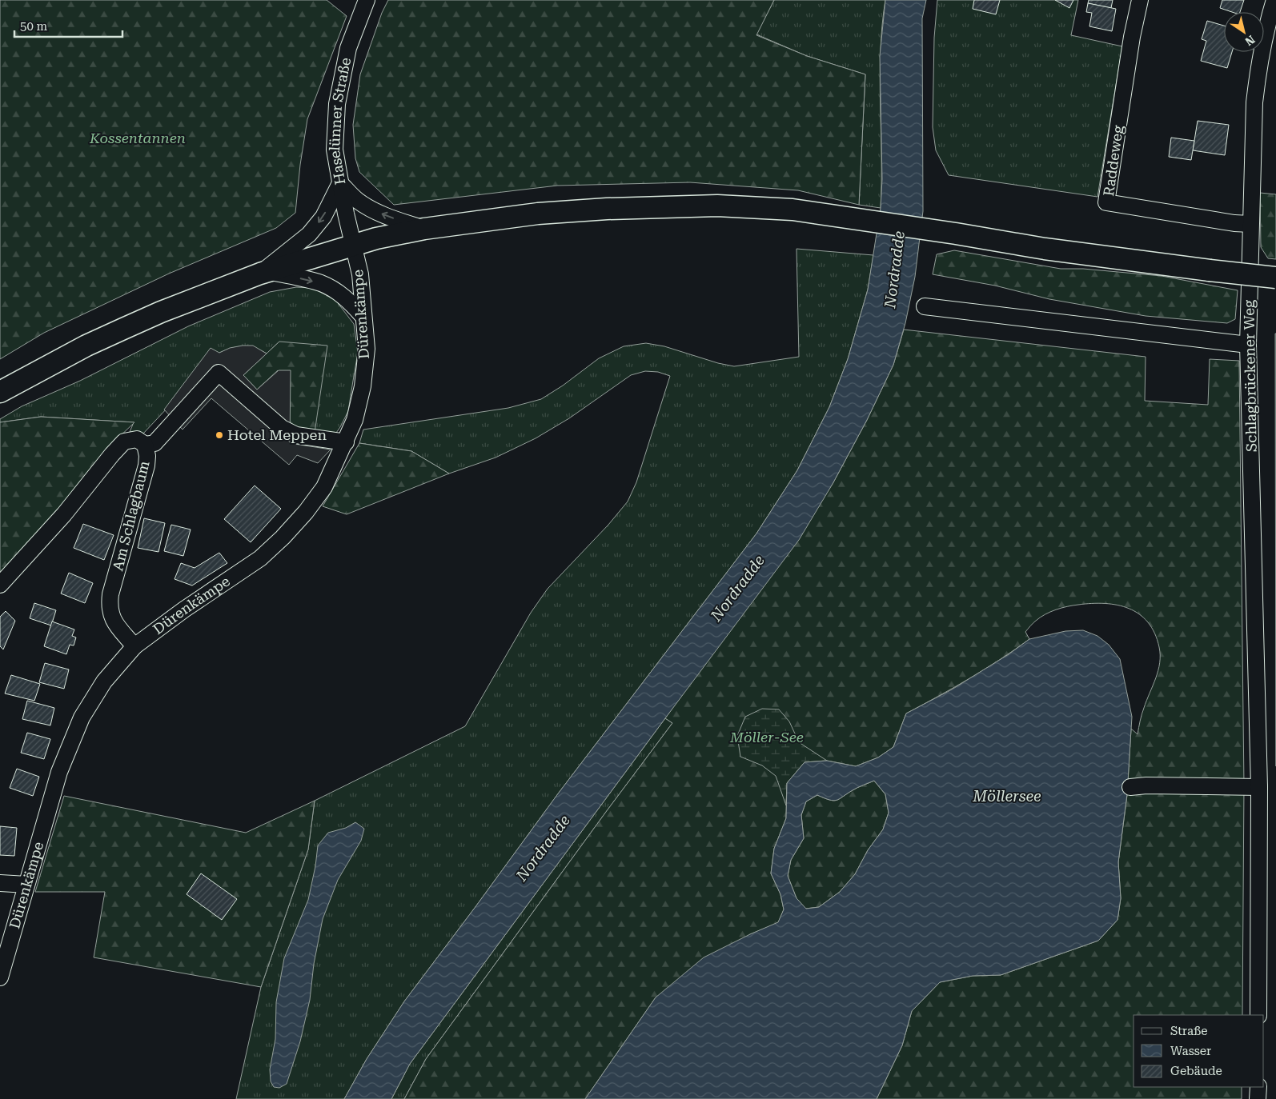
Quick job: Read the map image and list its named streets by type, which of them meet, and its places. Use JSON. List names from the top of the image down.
{
  "streets": {
    "street": [
      "Haselünner Straße",
      "Raddeweg",
      "Dürenkämpe",
      "Schlagbrückener Weg",
      "Am Schlagbaum"
    ]
  },
  "crossings": [
    ["Haselünner Straße", "Dürenkämpe"],
    ["Raddeweg", "Schlagbrückener Weg"],
    ["Dürenkämpe", "Am Schlagbaum"]
  ],
  "water": ["Nordradde", "Möllersee"],
  "parks": ["Kossentannen", "Möller-See"],
  "places": ["Hotel Meppen"],
  "legend": ["Straße", "Wasser", "Gebäude"],
  "scale_bar": "50 m",
  "north": "bottom right"
}
